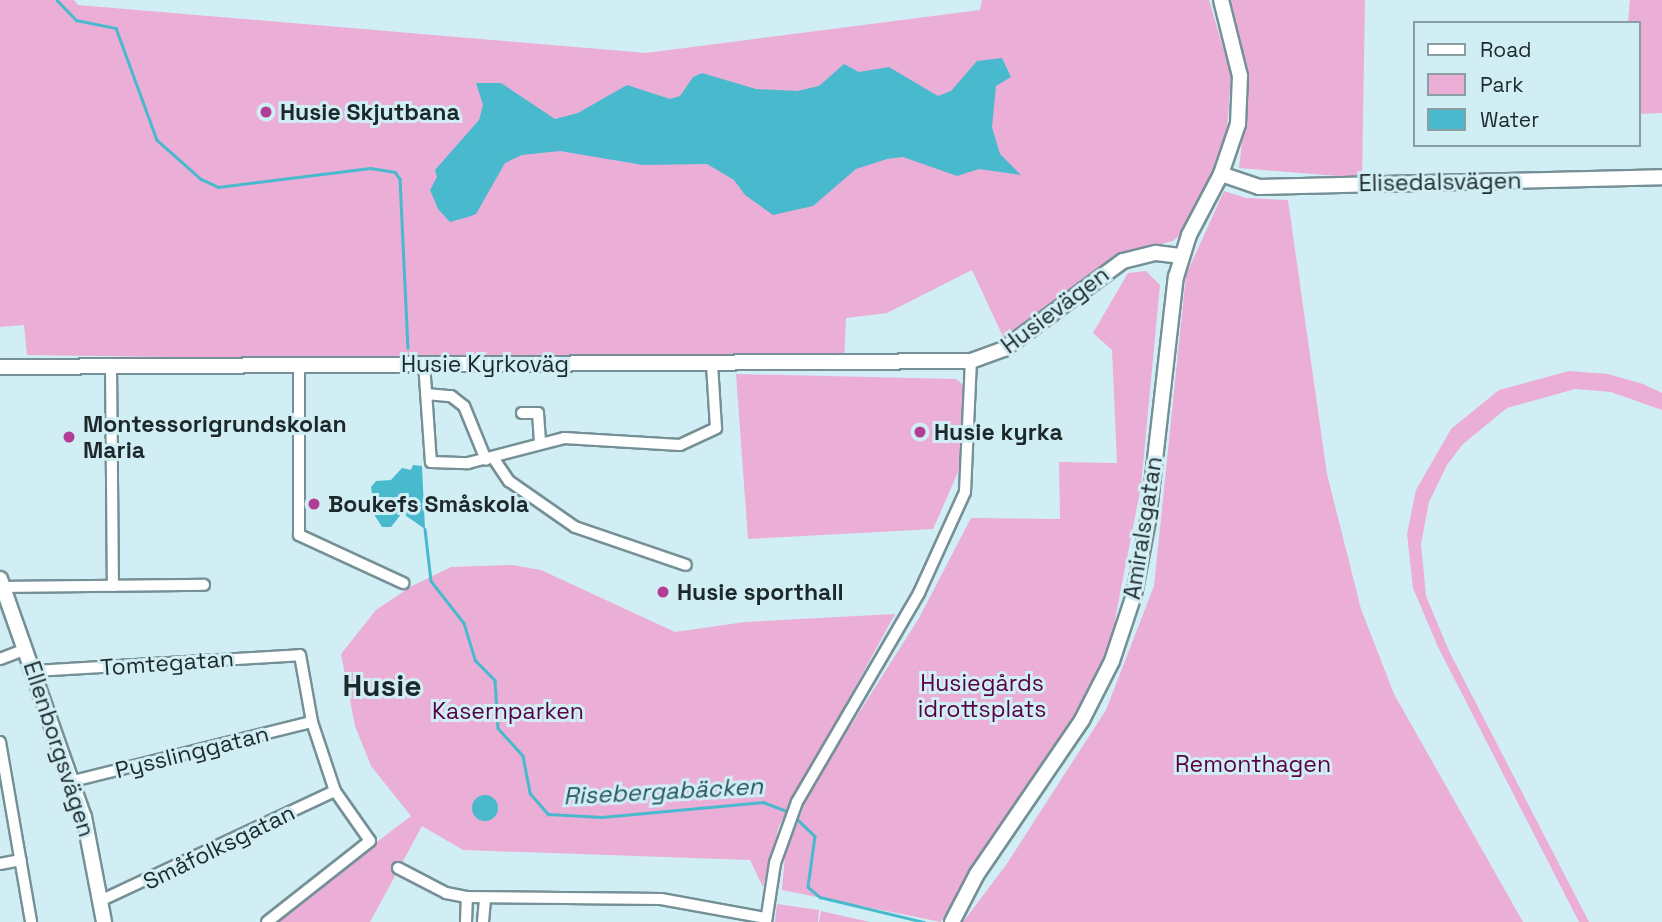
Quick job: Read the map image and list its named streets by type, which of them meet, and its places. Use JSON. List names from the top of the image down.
{
  "streets": {
    "street": [
      "Elisedalsvägen",
      "Husievägen",
      "Husie Kyrkoväg",
      "Amiralsgatan",
      "Tomtegatan",
      "Ellenborgsvägen",
      "Pysslinggatan",
      "Småfolksgatan"
    ]
  },
  "crossings": [
    ["Husievägen", "Husie Kyrkoväg"],
    ["Husievägen", "Amiralsgatan"],
    ["Tomtegatan", "Ellenborgsvägen"],
    ["Tomtegatan", "Pysslinggatan"],
    ["Ellenborgsvägen", "Pysslinggatan"],
    ["Ellenborgsvägen", "Småfolksgatan"]
  ],
  "districts": ["Husie"],
  "water": ["Risebergabäcken"],
  "parks": ["Husiegårds idrottsplats", "Kasernparken", "Remonthagen"],
  "places": [
    "Husie Skjutbana",
    "Husie kyrka",
    "Montessorigrundskolan Maria",
    "Boukefs Småskola",
    "Husie sporthall"
  ],
  "legend": ["Road", "Park", "Water"]
}
